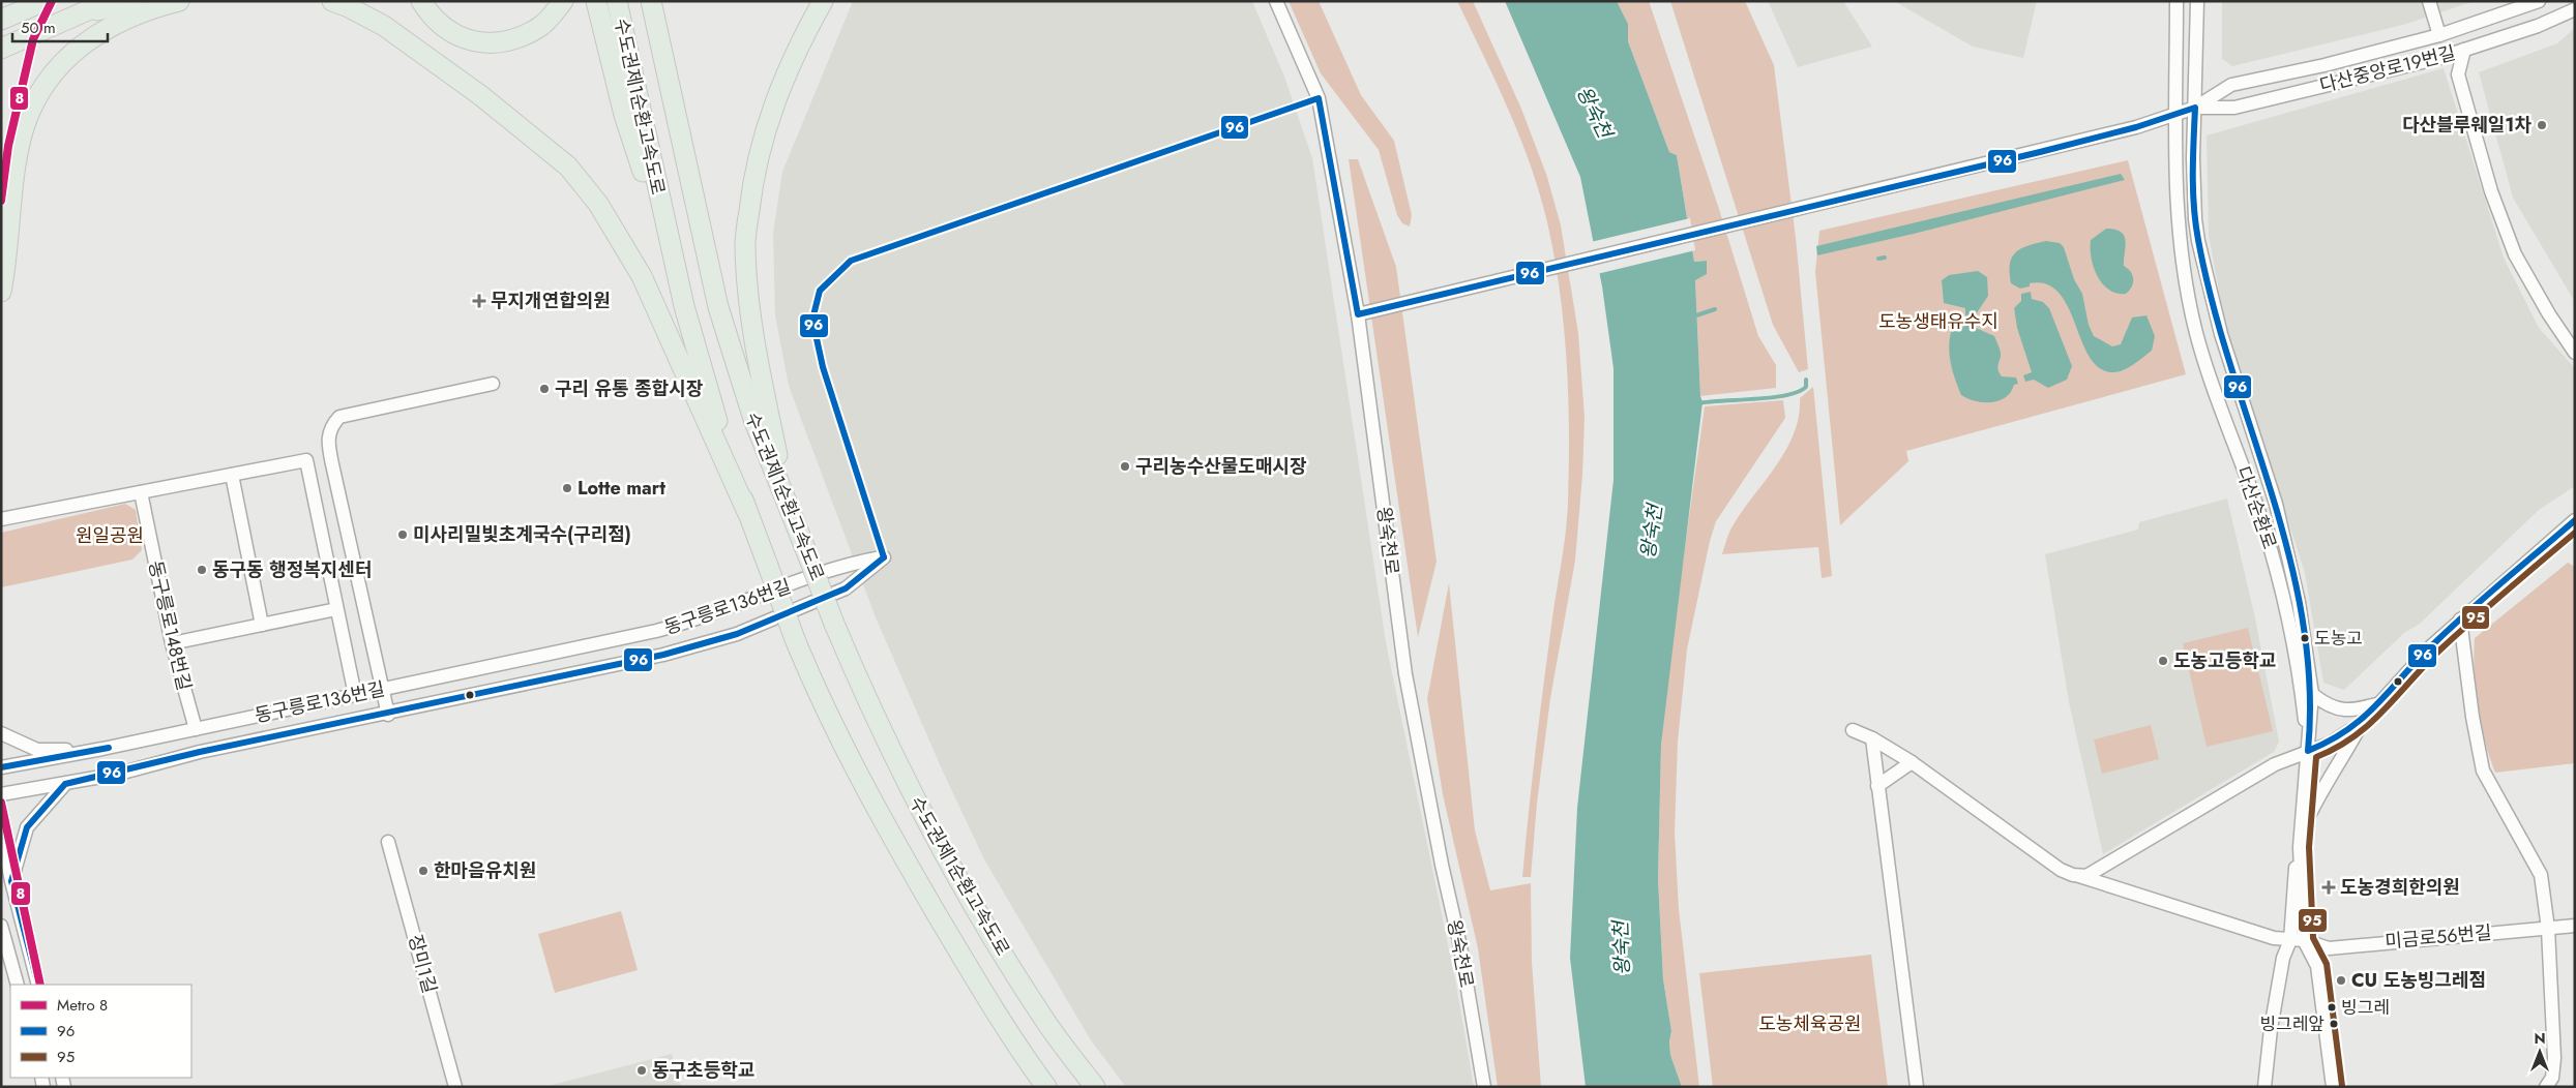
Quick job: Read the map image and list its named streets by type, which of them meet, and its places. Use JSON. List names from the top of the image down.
{
  "streets": {
    "highway": ["수도권제1순환고속도로"],
    "street": [
      "다산중앙로19번길",
      "다산순환로",
      "왕숙천로",
      "동구릉로136번길",
      "동구릉로148번길",
      "미금로56번길",
      "장미1길"
    ]
  },
  "crossings": [
    ["다산중앙로19번길", "다산순환로"],
    ["다산중앙로19번길", "왕숙천로"],
    ["동구릉로136번길", "동구릉로148번길"]
  ],
  "water": ["왕숙천"],
  "parks": ["도농생태유수지", "원일공원", "도농체육공원"],
  "places": {
    "other": [
      "다산블루웨일1차",
      "구리 유통 종합시장",
      "구리농수산물도매시장",
      "Lotte mart",
      "미사리밀빛초계국수(구리점)",
      "동구동 행정복지센터",
      "도농고",
      "도농고등학교",
      "한마음유치원",
      "CU 도농빙그레점",
      "빙그레",
      "빙그레앞",
      "동구초등학교"
    ],
    "health": ["무지개연합의원", "도농경희한의원"]
  },
  "lines": ["metro line 8", "transit line 96", "transit line 95"],
  "legend": ["Metro 8", "96", "95"],
  "scale_bar": "50 m",
  "north": "top"
}
